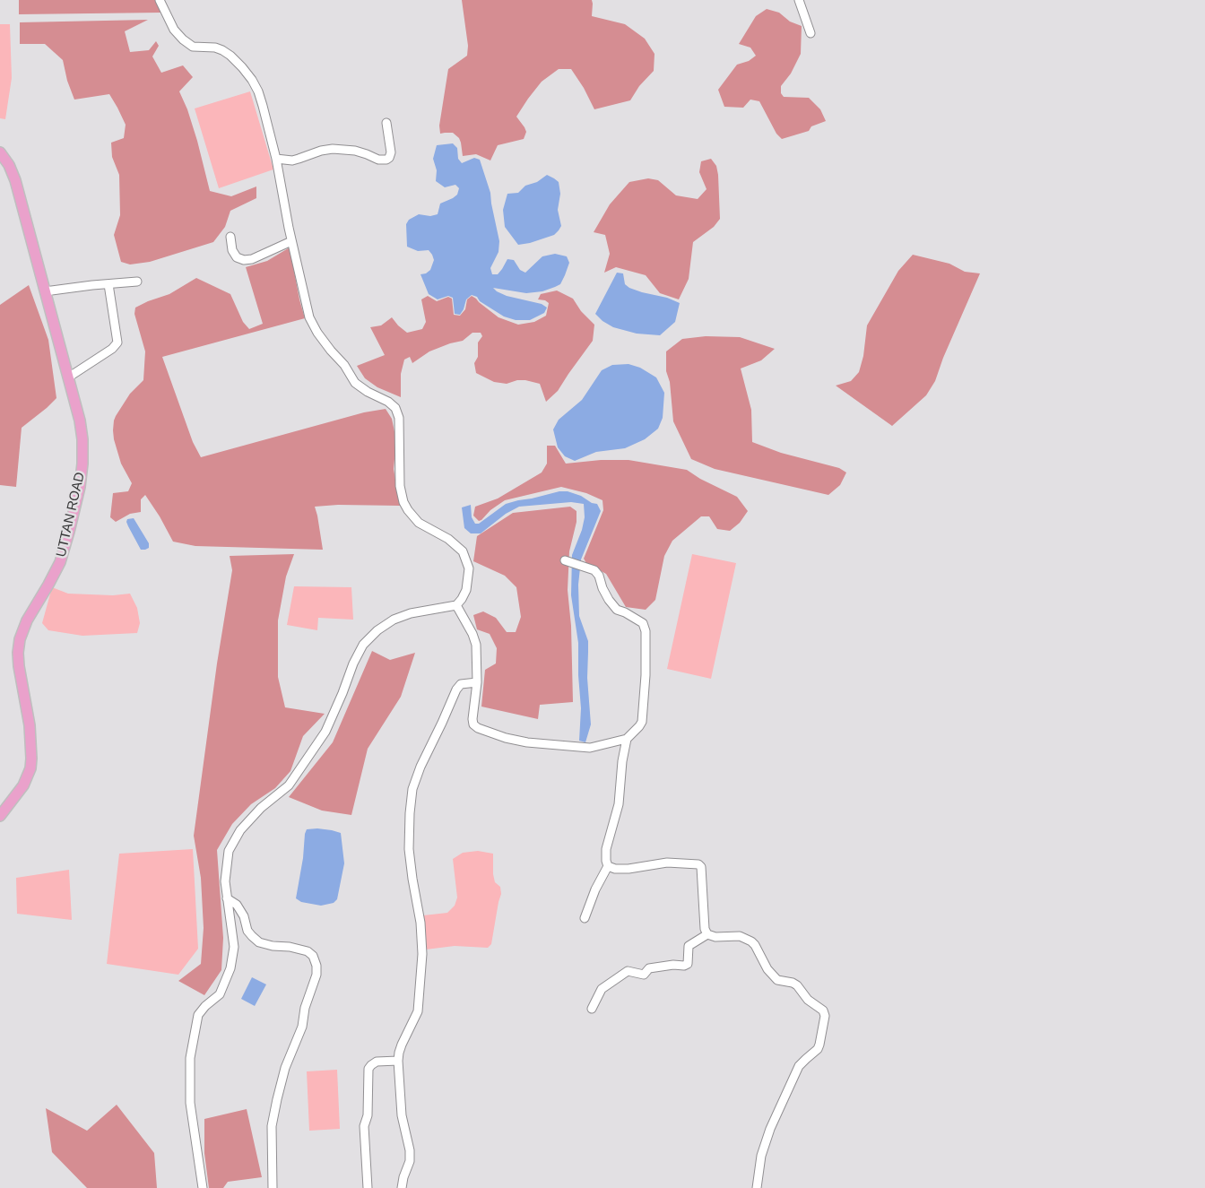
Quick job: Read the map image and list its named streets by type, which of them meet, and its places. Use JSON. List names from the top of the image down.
{
  "streets": {
    "main road": ["UTTAN ROAD"]
  }
}
